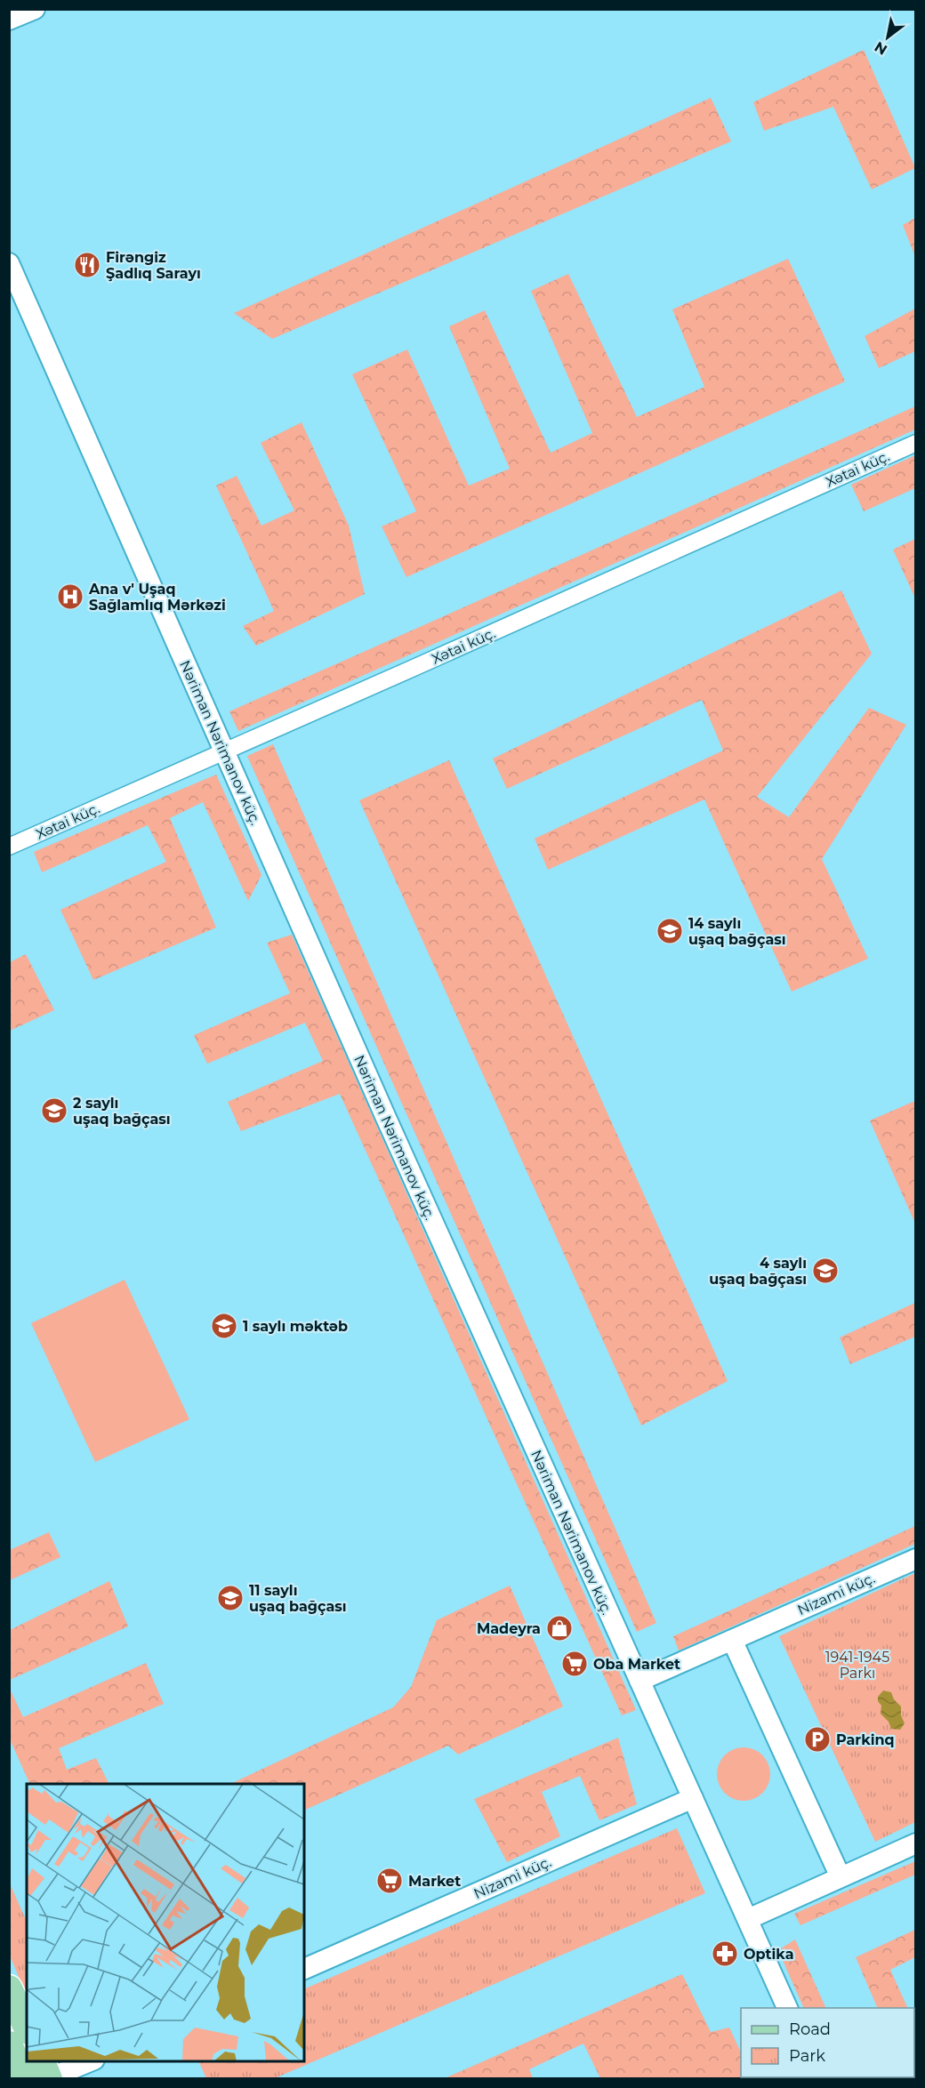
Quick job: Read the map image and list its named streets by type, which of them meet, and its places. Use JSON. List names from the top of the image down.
{
  "streets": {
    "street": ["Xətai küç.", "Nəriman Nərimanov küç.", "Nizami küç."]
  },
  "crossings": [
    ["Xətai küç.", "Nəriman Nərimanov küç."],
    ["Nəriman Nərimanov küç.", "Nizami küç."]
  ],
  "parks": ["1941-1945 Parkı"],
  "places": {
    "restaurant": ["Firəngiz Şadlıq Sarayı"],
    "hospital": ["Ana v' Uşaq Sağlamlıq Mərkəzi"],
    "school or university": [
      "14 saylı uşaq bağçası",
      "2 saylı uşaq bağçası",
      "4 saylı uşaq bağçası",
      "1 saylı məktəb",
      "11 saylı uşaq bağçası"
    ],
    "shop": ["Madeyra"],
    "supermarket": ["Oba Market", "Market"],
    "parking": ["Parkinq"],
    "pharmacy": ["Optika"]
  },
  "legend": ["Road", "Park"],
  "north": "bottom left"
}
